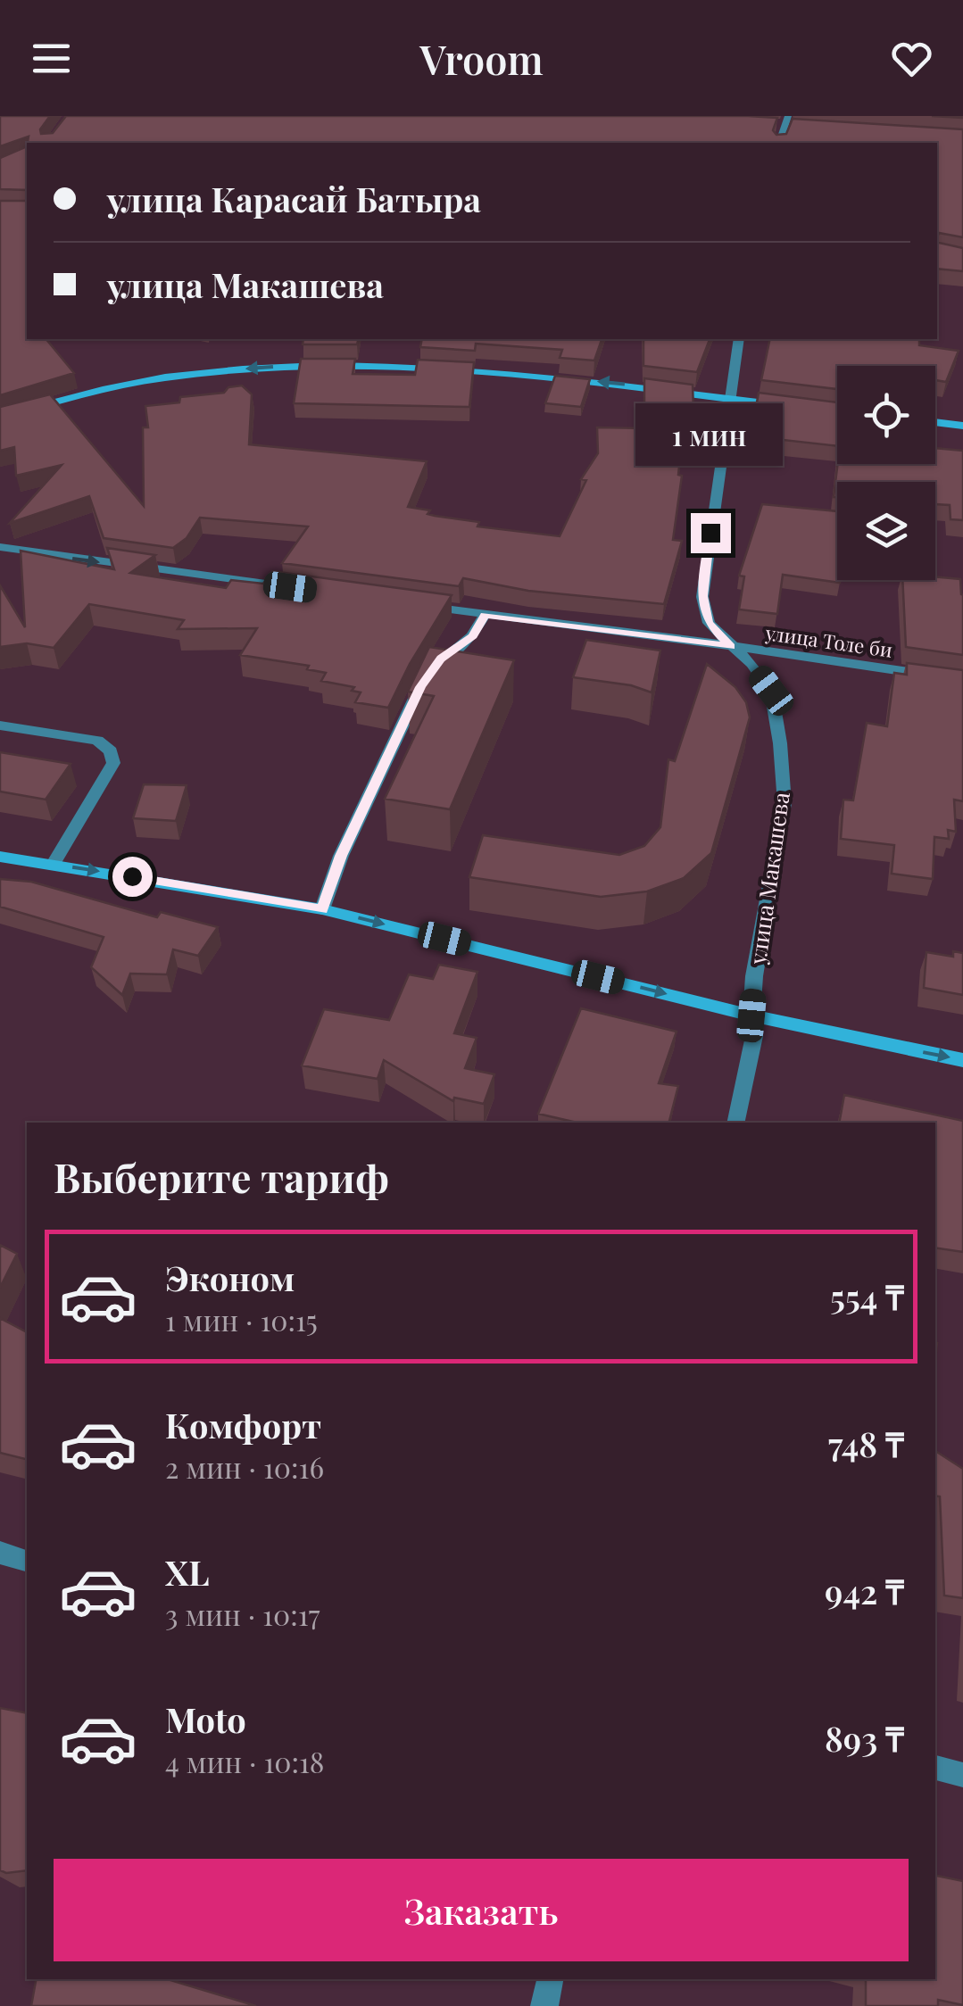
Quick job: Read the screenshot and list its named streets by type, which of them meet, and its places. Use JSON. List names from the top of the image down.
{
  "streets": {
    "street": ["улица Толе би", "улица Макашева"]
  },
  "crossings": [
    ["улица Толе би", "улица Макашева"]
  ],
  "page": {
    "header": "Vroom",
    "banner": ["улица Карасай Батыра", "улица Макашева"],
    "bubble": "1 мин",
    "heading": "Выберите тариф",
    "list": [
      {
        "name": "Эконом",
        "note": "1 мин · 10:15",
        "value": "554 ₸"
      },
      {
        "name": "Комфорт",
        "note": "2 мин · 10:16",
        "value": "748 ₸"
      },
      {
        "name": "XL",
        "note": "3 мин · 10:17",
        "value": "942 ₸"
      },
      {
        "name": "Moto",
        "note": "4 мин · 10:18",
        "value": "893 ₸"
      }
    ],
    "buttons": "Заказать"
  }
}
